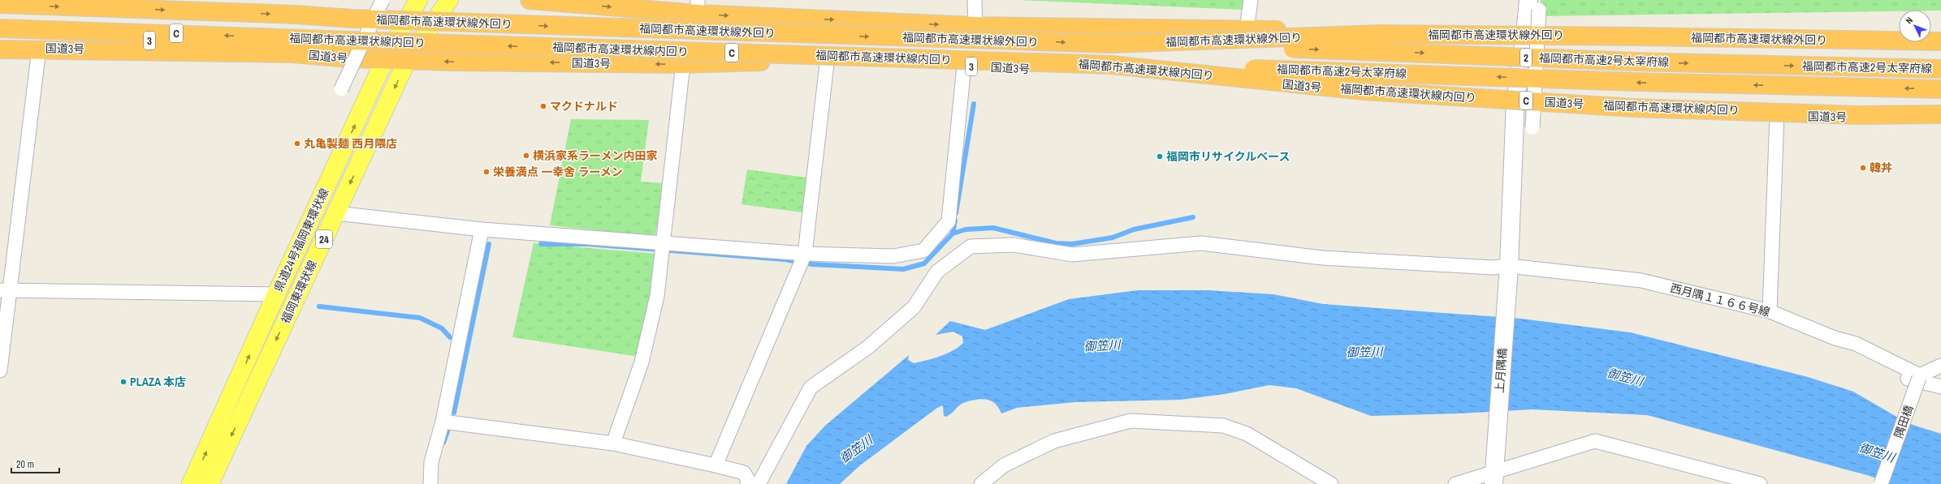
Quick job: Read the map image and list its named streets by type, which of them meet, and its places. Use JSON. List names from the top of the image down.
{
  "streets": {
    "highway": [
      "福岡都市高速環状線外回り",
      "C",
      "3",
      "福岡都市高速環状線内回り",
      "国道3号",
      "2",
      "福岡都市高速2号太宰府線"
    ],
    "main road": ["24", "県道24号福岡東環状線", "福岡東環状線"],
    "street": ["西月隅１１６６号線", "上月隅橋", "隅田橋"]
  },
  "crossings": [
    ["福岡都市高速環状線外回り", "福岡都市高速2号太宰府線"],
    ["3", "福岡都市高速環状線内回り"],
    ["3", "国道3号"],
    ["福岡都市高速環状線内回り", "国道3号"],
    ["福岡都市高速環状線内回り", "福岡都市高速2号太宰府線"],
    ["国道3号", "県道24号福岡東環状線"],
    ["国道3号", "福岡東環状線"],
    ["国道3号", "上月隅橋"],
    ["西月隅１１６６号線", "上月隅橋"],
    ["西月隅１１６６号線", "隅田橋"]
  ],
  "one_way": ["県道24号福岡東環状線", "福岡東環状線"],
  "water": ["御笠川"],
  "places": [
    "マクドナルド",
    "丸亀製麺 西月隈店",
    "横浜家系ラーメン内田家",
    "福岡市リサイクルベース",
    "韓丼",
    "栄養満点 一幸舍 ラーメン",
    "PLAZA 本店"
  ],
  "scale_bar": "20 m",
  "north": "top left"
}
